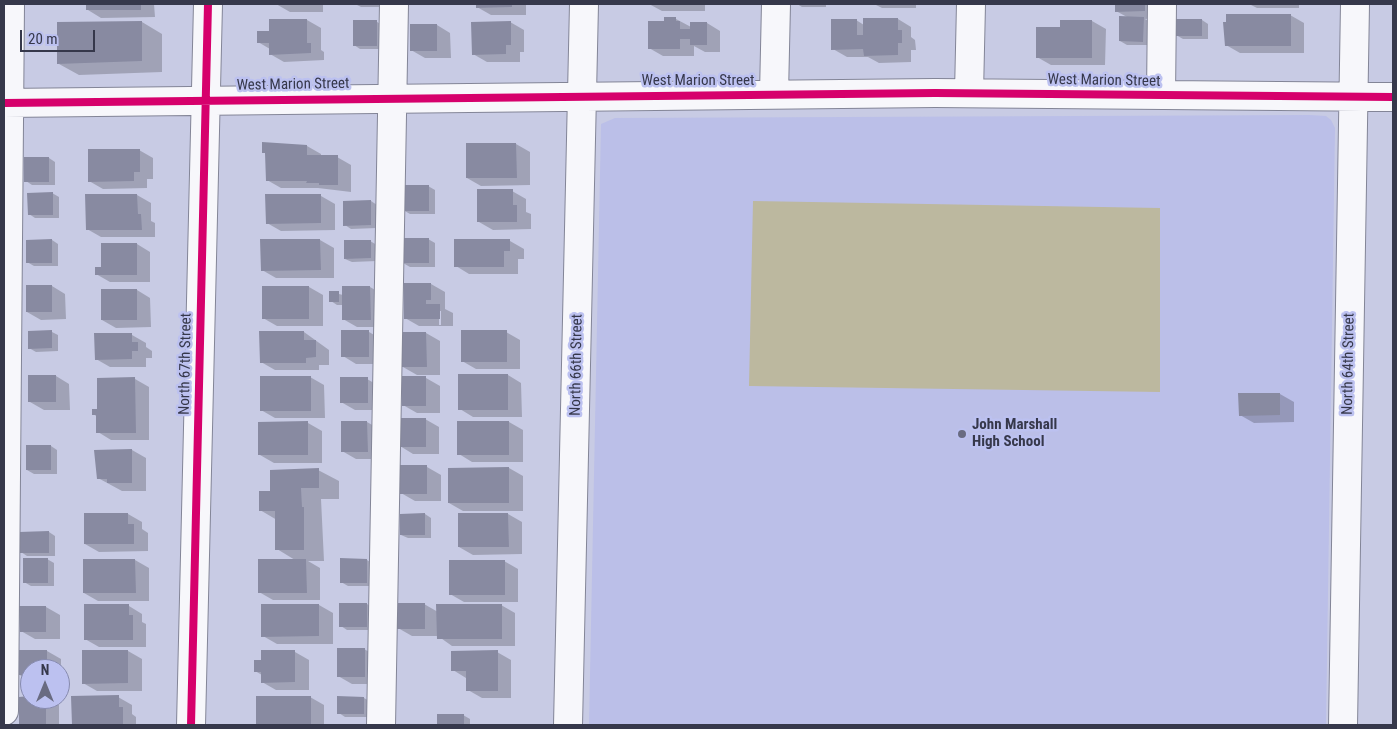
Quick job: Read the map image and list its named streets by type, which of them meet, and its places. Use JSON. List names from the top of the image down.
{
  "streets": {
    "street": [
      "West Marion Street",
      "North 67th Street",
      "North 64th Street",
      "North 66th Street"
    ]
  },
  "crossings": [
    ["West Marion Street", "North 67th Street"],
    ["West Marion Street", "North 64th Street"],
    ["West Marion Street", "North 66th Street"]
  ],
  "places": ["John Marshall High School"],
  "scale_bar": "20 m",
  "north": "top"
}
